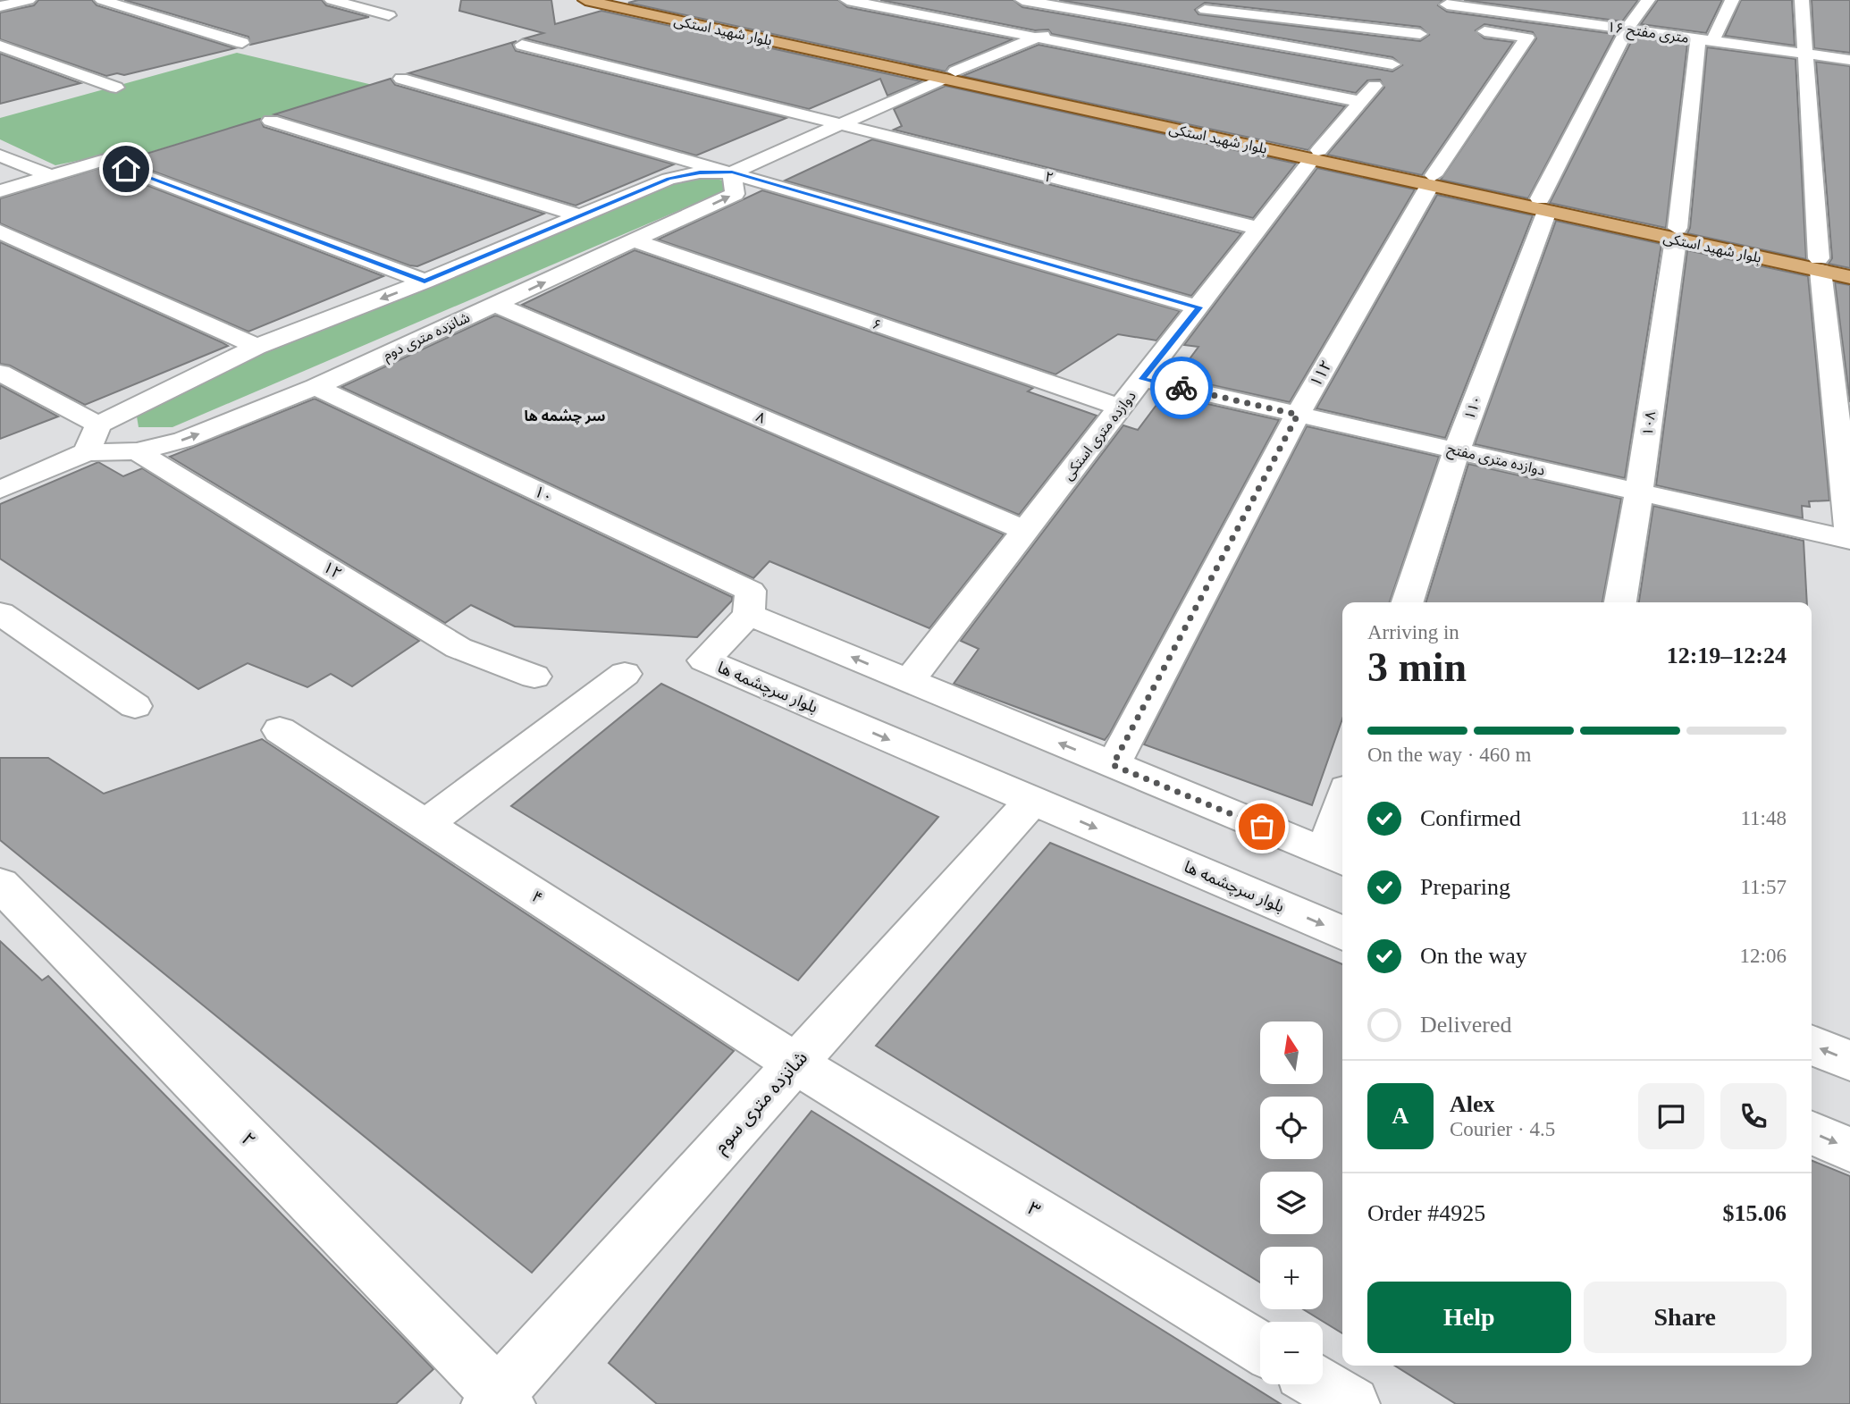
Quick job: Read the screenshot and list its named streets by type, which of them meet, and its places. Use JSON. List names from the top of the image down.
{
  "streets": {
    "main road": ["بلوار شهید استکی"],
    "street": [
      "۱۶ متری مفتح",
      "۲",
      "۶",
      "شانزده متری دوم",
      "۱۱۲",
      "۱۱۰",
      "۸",
      "۱۰۸",
      "دوازده متری استکی",
      "دوازده متری مفتح",
      "۱۰",
      "۱۲",
      "بلوار سرچشمه ها",
      "۴",
      "شانزده متری سوم",
      "۳"
    ]
  },
  "crossings": [
    ["بلوار شهید استکی", "۱۱۲"],
    ["بلوار شهید استکی", "۱۱۰"],
    ["بلوار شهید استکی", "۱۰۸"],
    ["بلوار شهید استکی", "دوازده متری استکی"],
    ["۱۶ متری مفتح", "۱۱۰"],
    ["۱۶ متری مفتح", "۱۰۸"],
    ["۱۶ متری مفتح", "دوازده متری استکی"],
    ["۲", "دوازده متری استکی"],
    ["۲", "شانزده متری سوم"],
    ["۶", "شانزده متری دوم"],
    ["۶", "دوازده متری استکی"],
    ["شانزده متری دوم", "۸"],
    ["شانزده متری دوم", "۱۰"],
    ["شانزده متری دوم", "۱۲"],
    ["۱۱۲", "دوازده متری مفتح"],
    ["۱۱۰", "دوازده متری مفتح"],
    ["۸", "دوازده متری استکی"],
    ["۱۰۸", "دوازده متری مفتح"],
    ["دوازده متری استکی", "دوازده متری مفتح"],
    ["۱۰", "بلوار سرچشمه ها"],
    ["بلوار سرچشمه ها", "شانزده متری سوم"],
    ["۴", "شانزده متری سوم"],
    ["۴", "۳"],
    ["شانزده متری سوم", "۳"]
  ],
  "districts": ["سر چشمه ها"],
  "north": "top",
  "page": {
    "heading": ["3 min", "Arriving in", "12:19–12:24"],
    "panel": [
      "Alex",
      "Courier · 4.5",
      "Order #4925",
      "$15.06"
    ],
    "bar": "On the way · 460 m",
    "list": [
      ["Confirmed", "11:48"],
      ["Preparing", "11:57"],
      ["On the way", "12:06"],
      "Delivered"
    ],
    "map_buttons": ["+", "−"],
    "round": "A",
    "buttons": ["Help", "Share"]
  }
}
